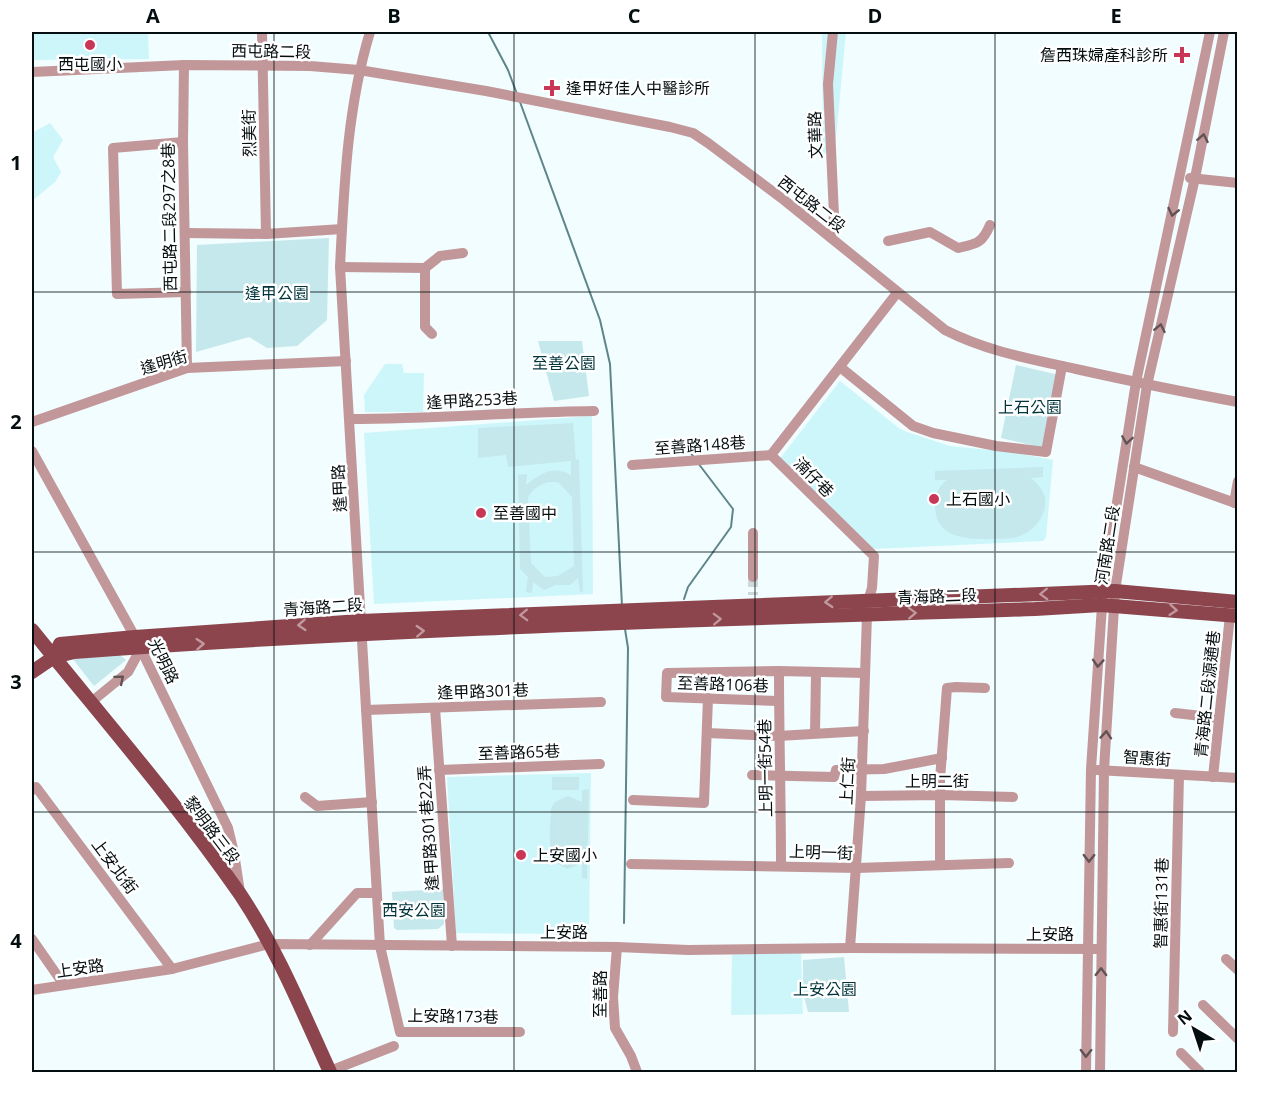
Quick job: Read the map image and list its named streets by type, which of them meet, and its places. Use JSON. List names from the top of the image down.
{
  "streets": {
    "main road": ["青海路二段", "黎明路三段"],
    "street": [
      "西屯路二段",
      "烈美街",
      "文華路",
      "西屯路二段297之8巷",
      "逢明街",
      "逢甲路253巷",
      "至善路148巷",
      "湳仔巷",
      "逢甲路",
      "河南路二段",
      "光明路",
      "至善路106巷",
      "逢甲路301巷",
      "青海路二段源通巷",
      "至善路65巷",
      "智惠街",
      "上明一街54巷",
      "上仁街",
      "上明二街",
      "逢甲路301巷22弄",
      "上明一街",
      "上安北街",
      "智惠街131巷",
      "上安路",
      "至善路",
      "上安路173巷"
    ]
  },
  "crossings": [
    ["西屯路二段", "烈美街"],
    ["西屯路二段", "文華路"],
    ["西屯路二段", "西屯路二段297之8巷"],
    ["西屯路二段", "湳仔巷"],
    ["西屯路二段", "逢甲路"],
    ["西屯路二段", "河南路二段"],
    ["西屯路二段297之8巷", "逢明街"],
    ["逢明街", "逢甲路"],
    ["逢甲路253巷", "逢甲路"],
    ["至善路148巷", "湳仔巷"],
    ["湳仔巷", "青海路二段"],
    ["湳仔巷", "上仁街"],
    ["逢甲路", "青海路二段"],
    ["逢甲路", "逢甲路301巷"],
    ["逢甲路", "上安路"],
    ["逢甲路", "上安路173巷"],
    ["河南路二段", "青海路二段"],
    ["河南路二段", "智惠街"],
    ["河南路二段", "上安路"],
    ["青海路二段", "光明路"],
    ["青海路二段", "青海路二段源通巷"],
    ["青海路二段", "上仁街"],
    ["青海路二段", "黎明路三段"],
    ["光明路", "黎明路三段"],
    ["至善路106巷", "上明一街54巷"],
    ["逢甲路301巷", "逢甲路301巷22弄"],
    ["青海路二段源通巷", "智惠街"],
    ["至善路65巷", "逢甲路301巷22弄"],
    ["智惠街", "智惠街131巷"],
    ["上明一街54巷", "上明一街"],
    ["上仁街", "上明二街"],
    ["上仁街", "上明一街"],
    ["上仁街", "上安路"],
    ["逢甲路301巷22弄", "上安路"],
    ["黎明路三段", "上安路"],
    ["上安北街", "上安路"],
    ["上安路", "至善路"],
    ["上安路", "上安路173巷"]
  ],
  "parks": [
    "逢甲公園",
    "至善公園",
    "上石公園",
    "西安公園",
    "上安公園"
  ],
  "places": {
    "other": [
      "西屯國小",
      "上石國小",
      "至善國中",
      "上安國小"
    ],
    "health": ["詹西珠婦產科診所", "逢甲好佳人中醫診所"]
  },
  "north": "top left",
  "grid": {
    "columns": [
      "A",
      "B",
      "C",
      "D",
      "E"
    ],
    "rows": [
      "1",
      "2",
      "3",
      "4"
    ]
  }
}
